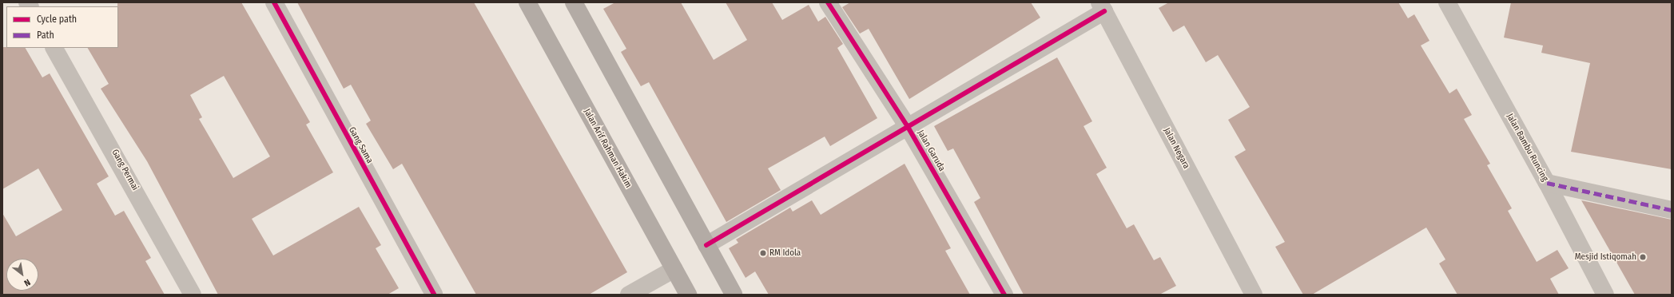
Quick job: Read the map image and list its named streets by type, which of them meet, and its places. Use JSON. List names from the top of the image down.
{
  "streets": {
    "main road": ["Jalan Arif Rahman Hakim"],
    "street": [
      "Gang Sama",
      "Jalan Bambu Runcing",
      "Jalan Negara",
      "Jalan Garuda",
      "Gang Permai"
    ]
  },
  "places": ["RM Idola", "Mesjid Istiqomah"],
  "legend": ["Cycle path", "Path"],
  "north": "bottom right"
}
